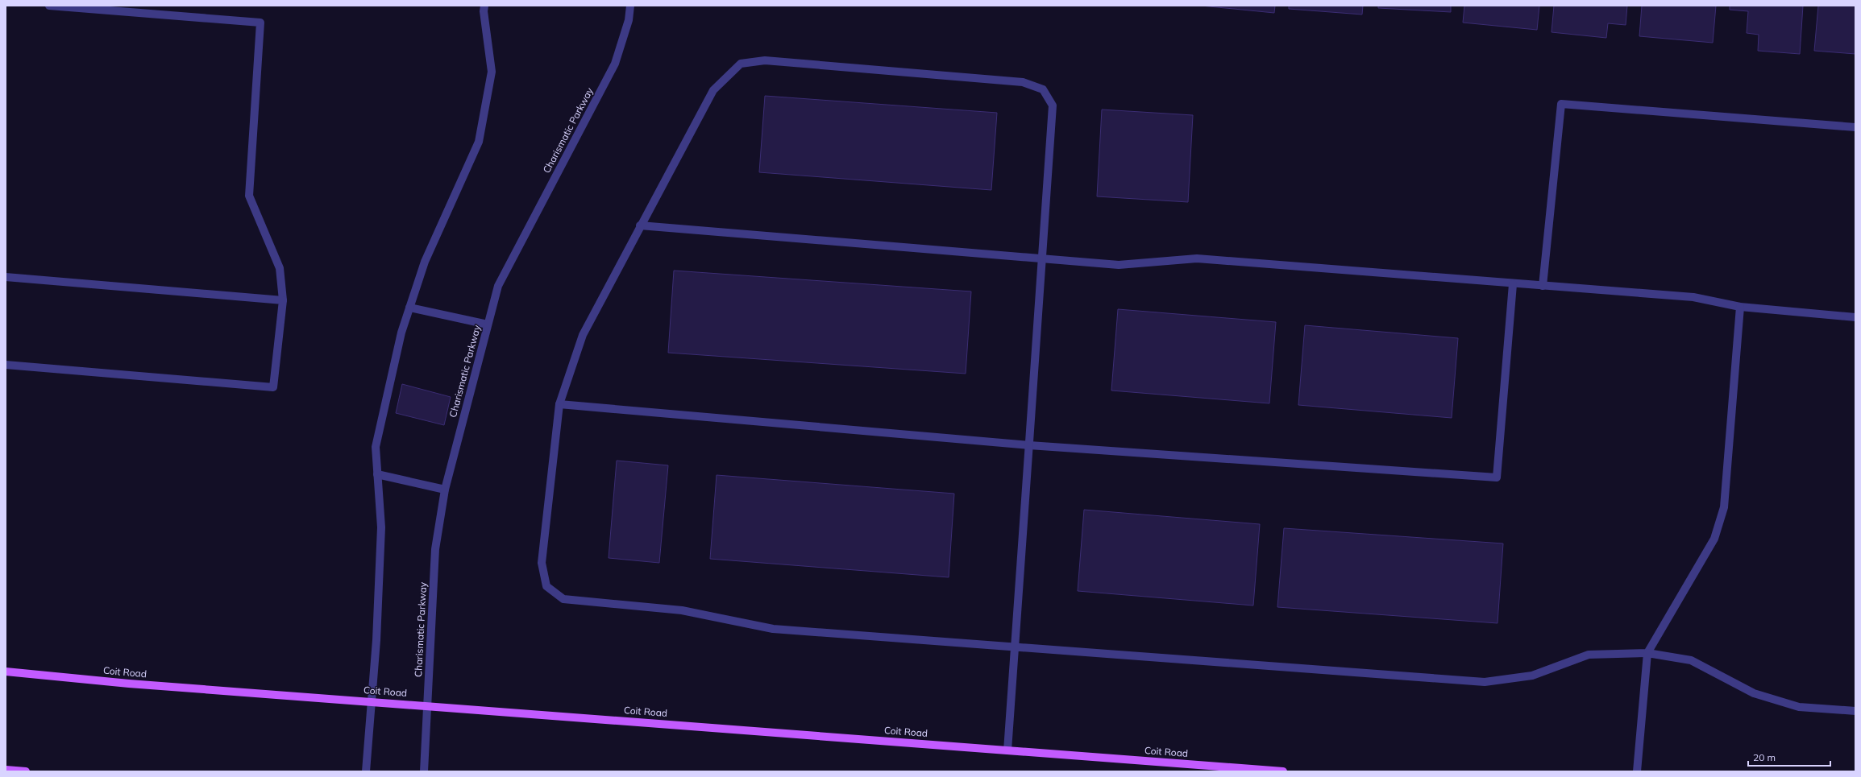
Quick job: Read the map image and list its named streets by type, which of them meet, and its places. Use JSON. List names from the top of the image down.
{
  "streets": {
    "main road": ["Coit Road"],
    "street": ["Charismatic Parkway"]
  },
  "crossings": [
    ["Charismatic Parkway", "Coit Road"]
  ],
  "scale_bar": "20 m"
}
